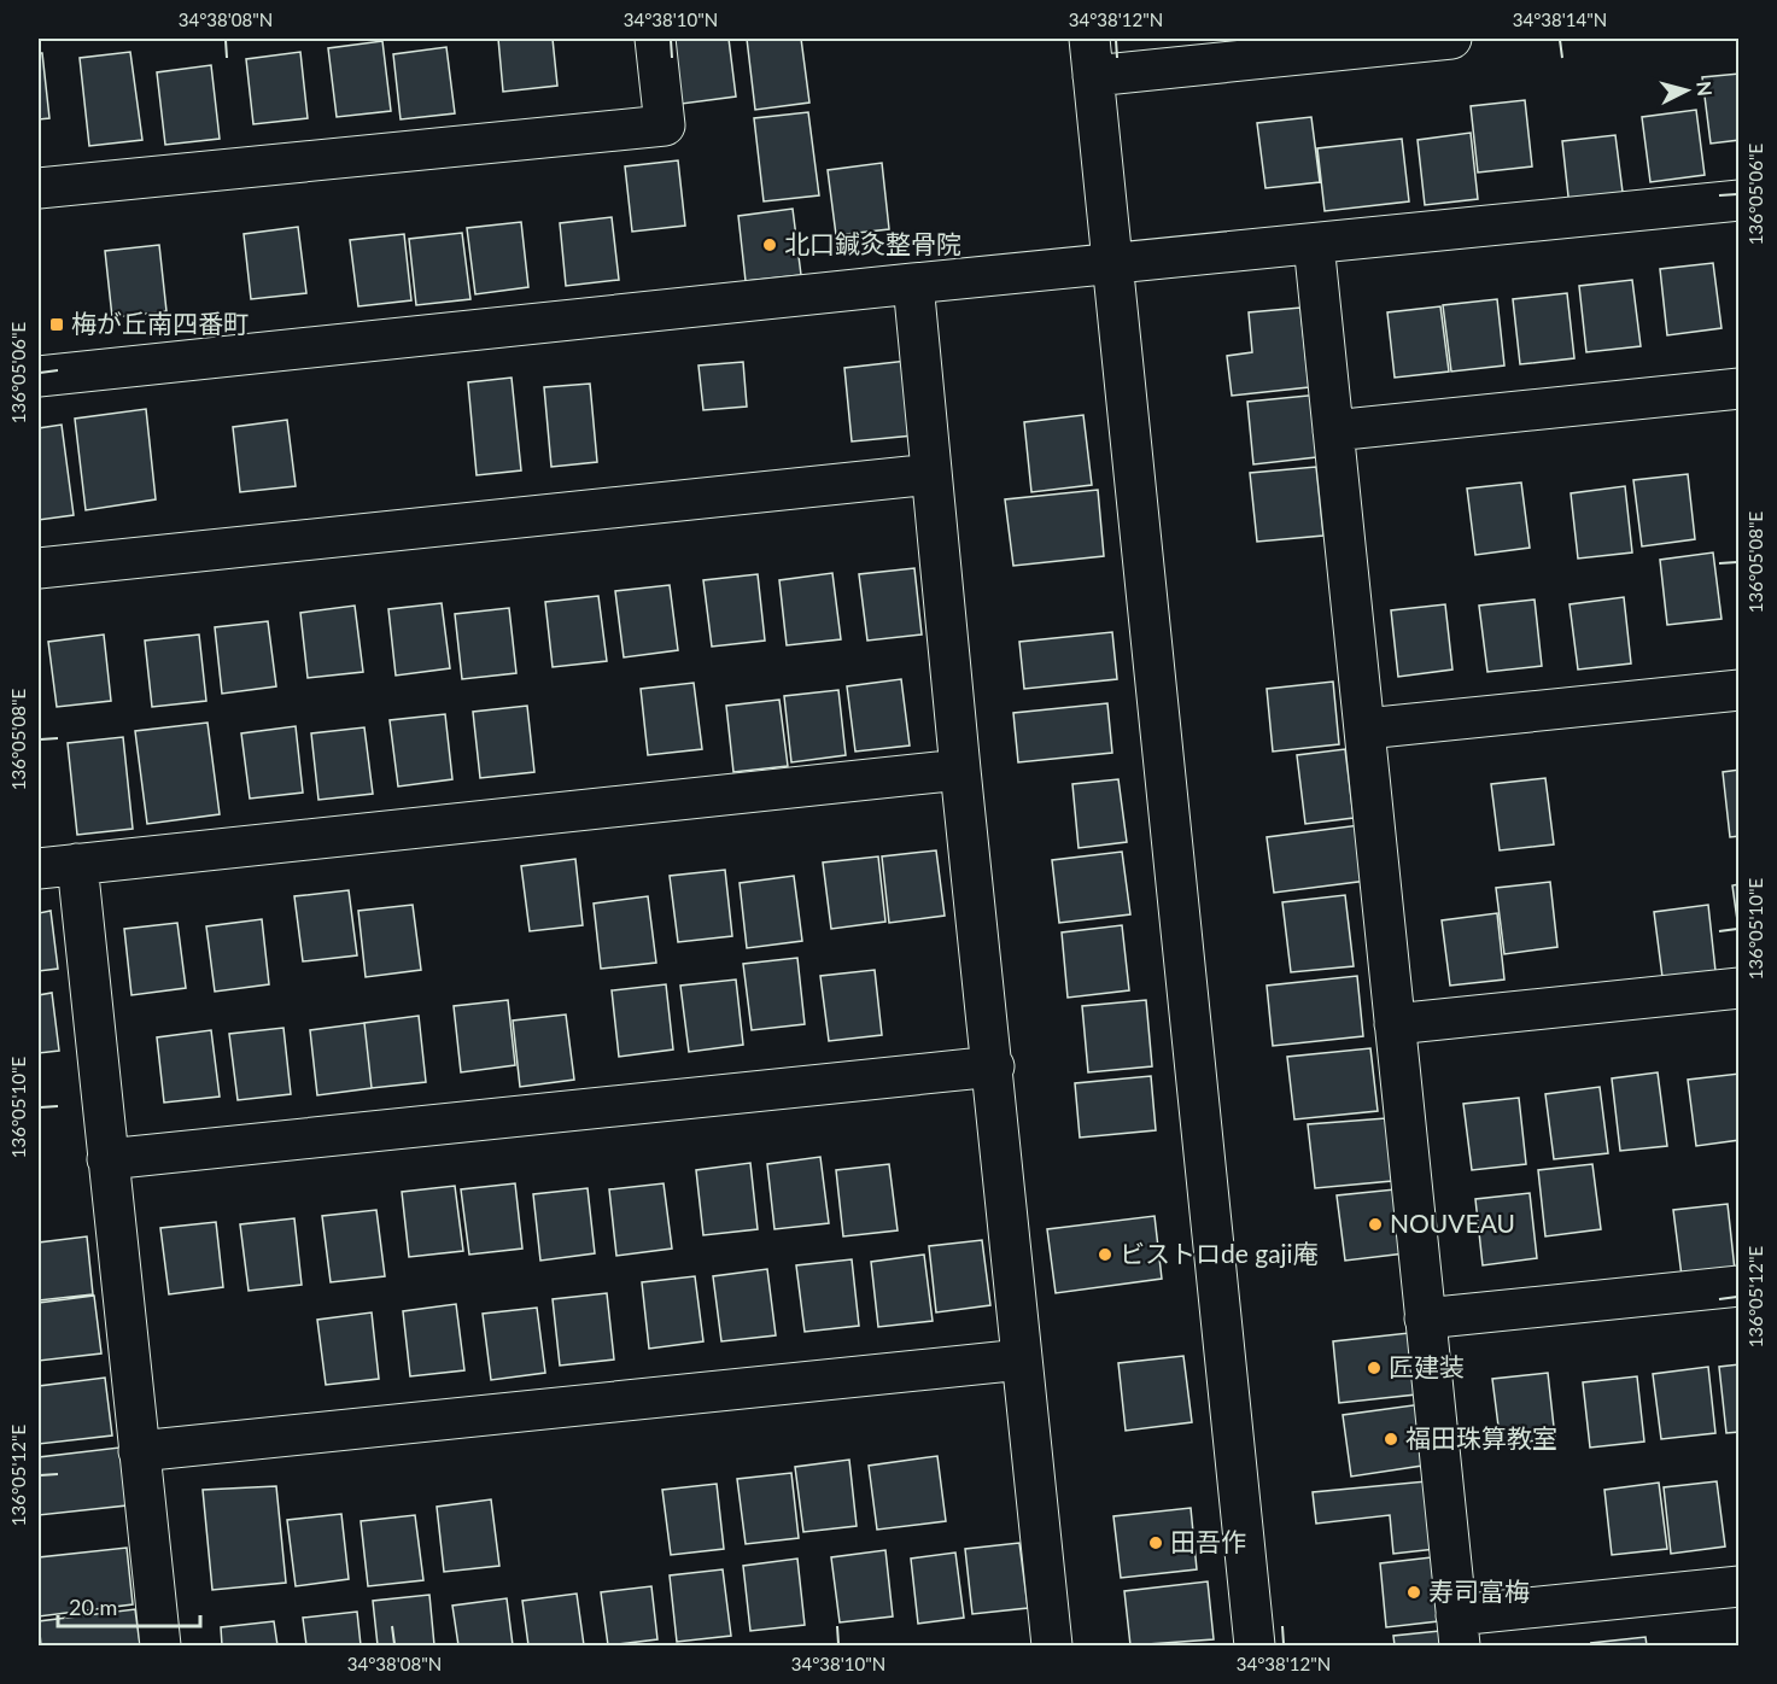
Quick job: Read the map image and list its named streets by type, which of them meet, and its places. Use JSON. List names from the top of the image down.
{
  "places": {
    "other": [
      "北口鍼灸整骨院",
      "NOUVEAU",
      "ビストロde gaji庵",
      "匠建装",
      "福田珠算教室",
      "田吾作",
      "寿司富梅"
    ],
    "transit": ["梅が丘南四番町"]
  },
  "scale_bar": "20 m",
  "north": "right",
  "coordinates": [
    "34°38'08\"N",
    "34°38'10\"N",
    "34°38'12\"N",
    "34°38'14\"N",
    "136°05'06\"E",
    "136°05'08\"E",
    "136°05'10\"E",
    "136°05'12\"E"
  ]
}
